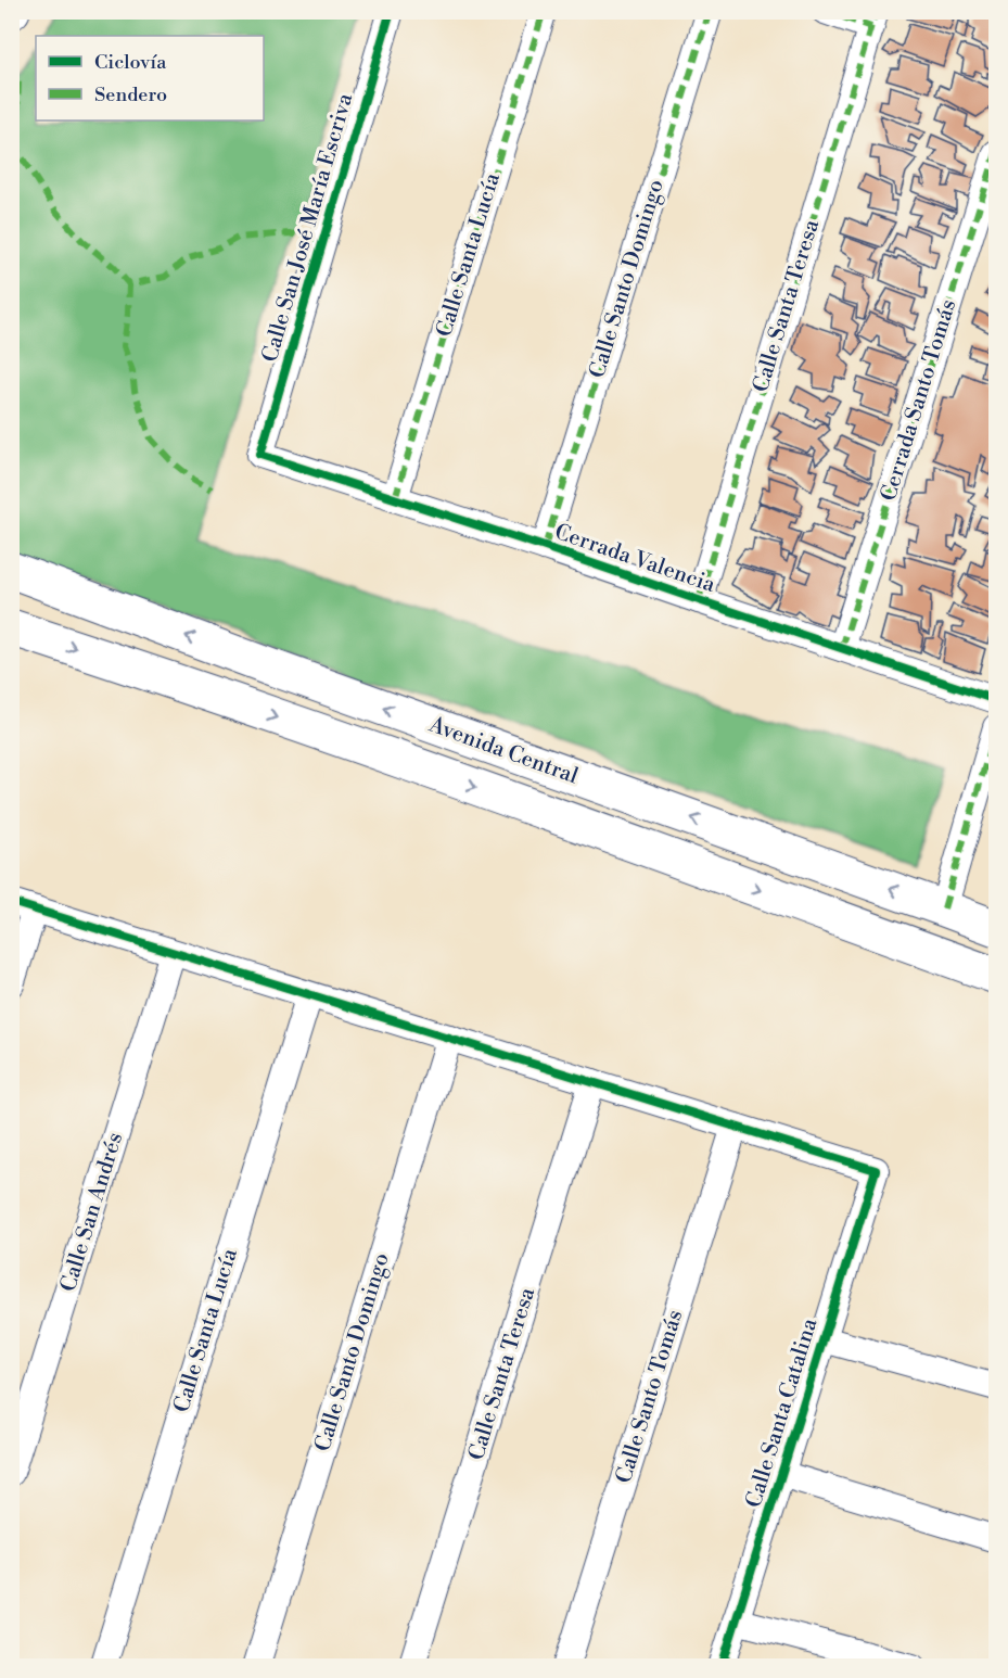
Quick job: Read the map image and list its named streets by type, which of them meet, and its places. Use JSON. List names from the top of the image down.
{
  "streets": {
    "main road": ["Avenida Central"],
    "street": [
      "Calle San José María Escriva",
      "Calle Santa Lucía",
      "Calle Santo Domingo",
      "Calle Santa Teresa",
      "Cerrada Santo Tomás",
      "Cerrada Valencia",
      "Calle San Andrés",
      "Calle Santo Tomás",
      "Calle Santa Catalina"
    ]
  },
  "crossings": [
    ["Calle San José María Escriva", "Cerrada Valencia"],
    ["Calle Santa Lucía", "Cerrada Valencia"],
    ["Calle Santo Domingo", "Cerrada Valencia"],
    ["Calle Santa Teresa", "Cerrada Valencia"],
    ["Cerrada Santo Tomás", "Cerrada Valencia"],
    ["Calle Santo Tomás", "Calle Santa Catalina"]
  ],
  "legend": ["Ciclovía", "Sendero"]
}
